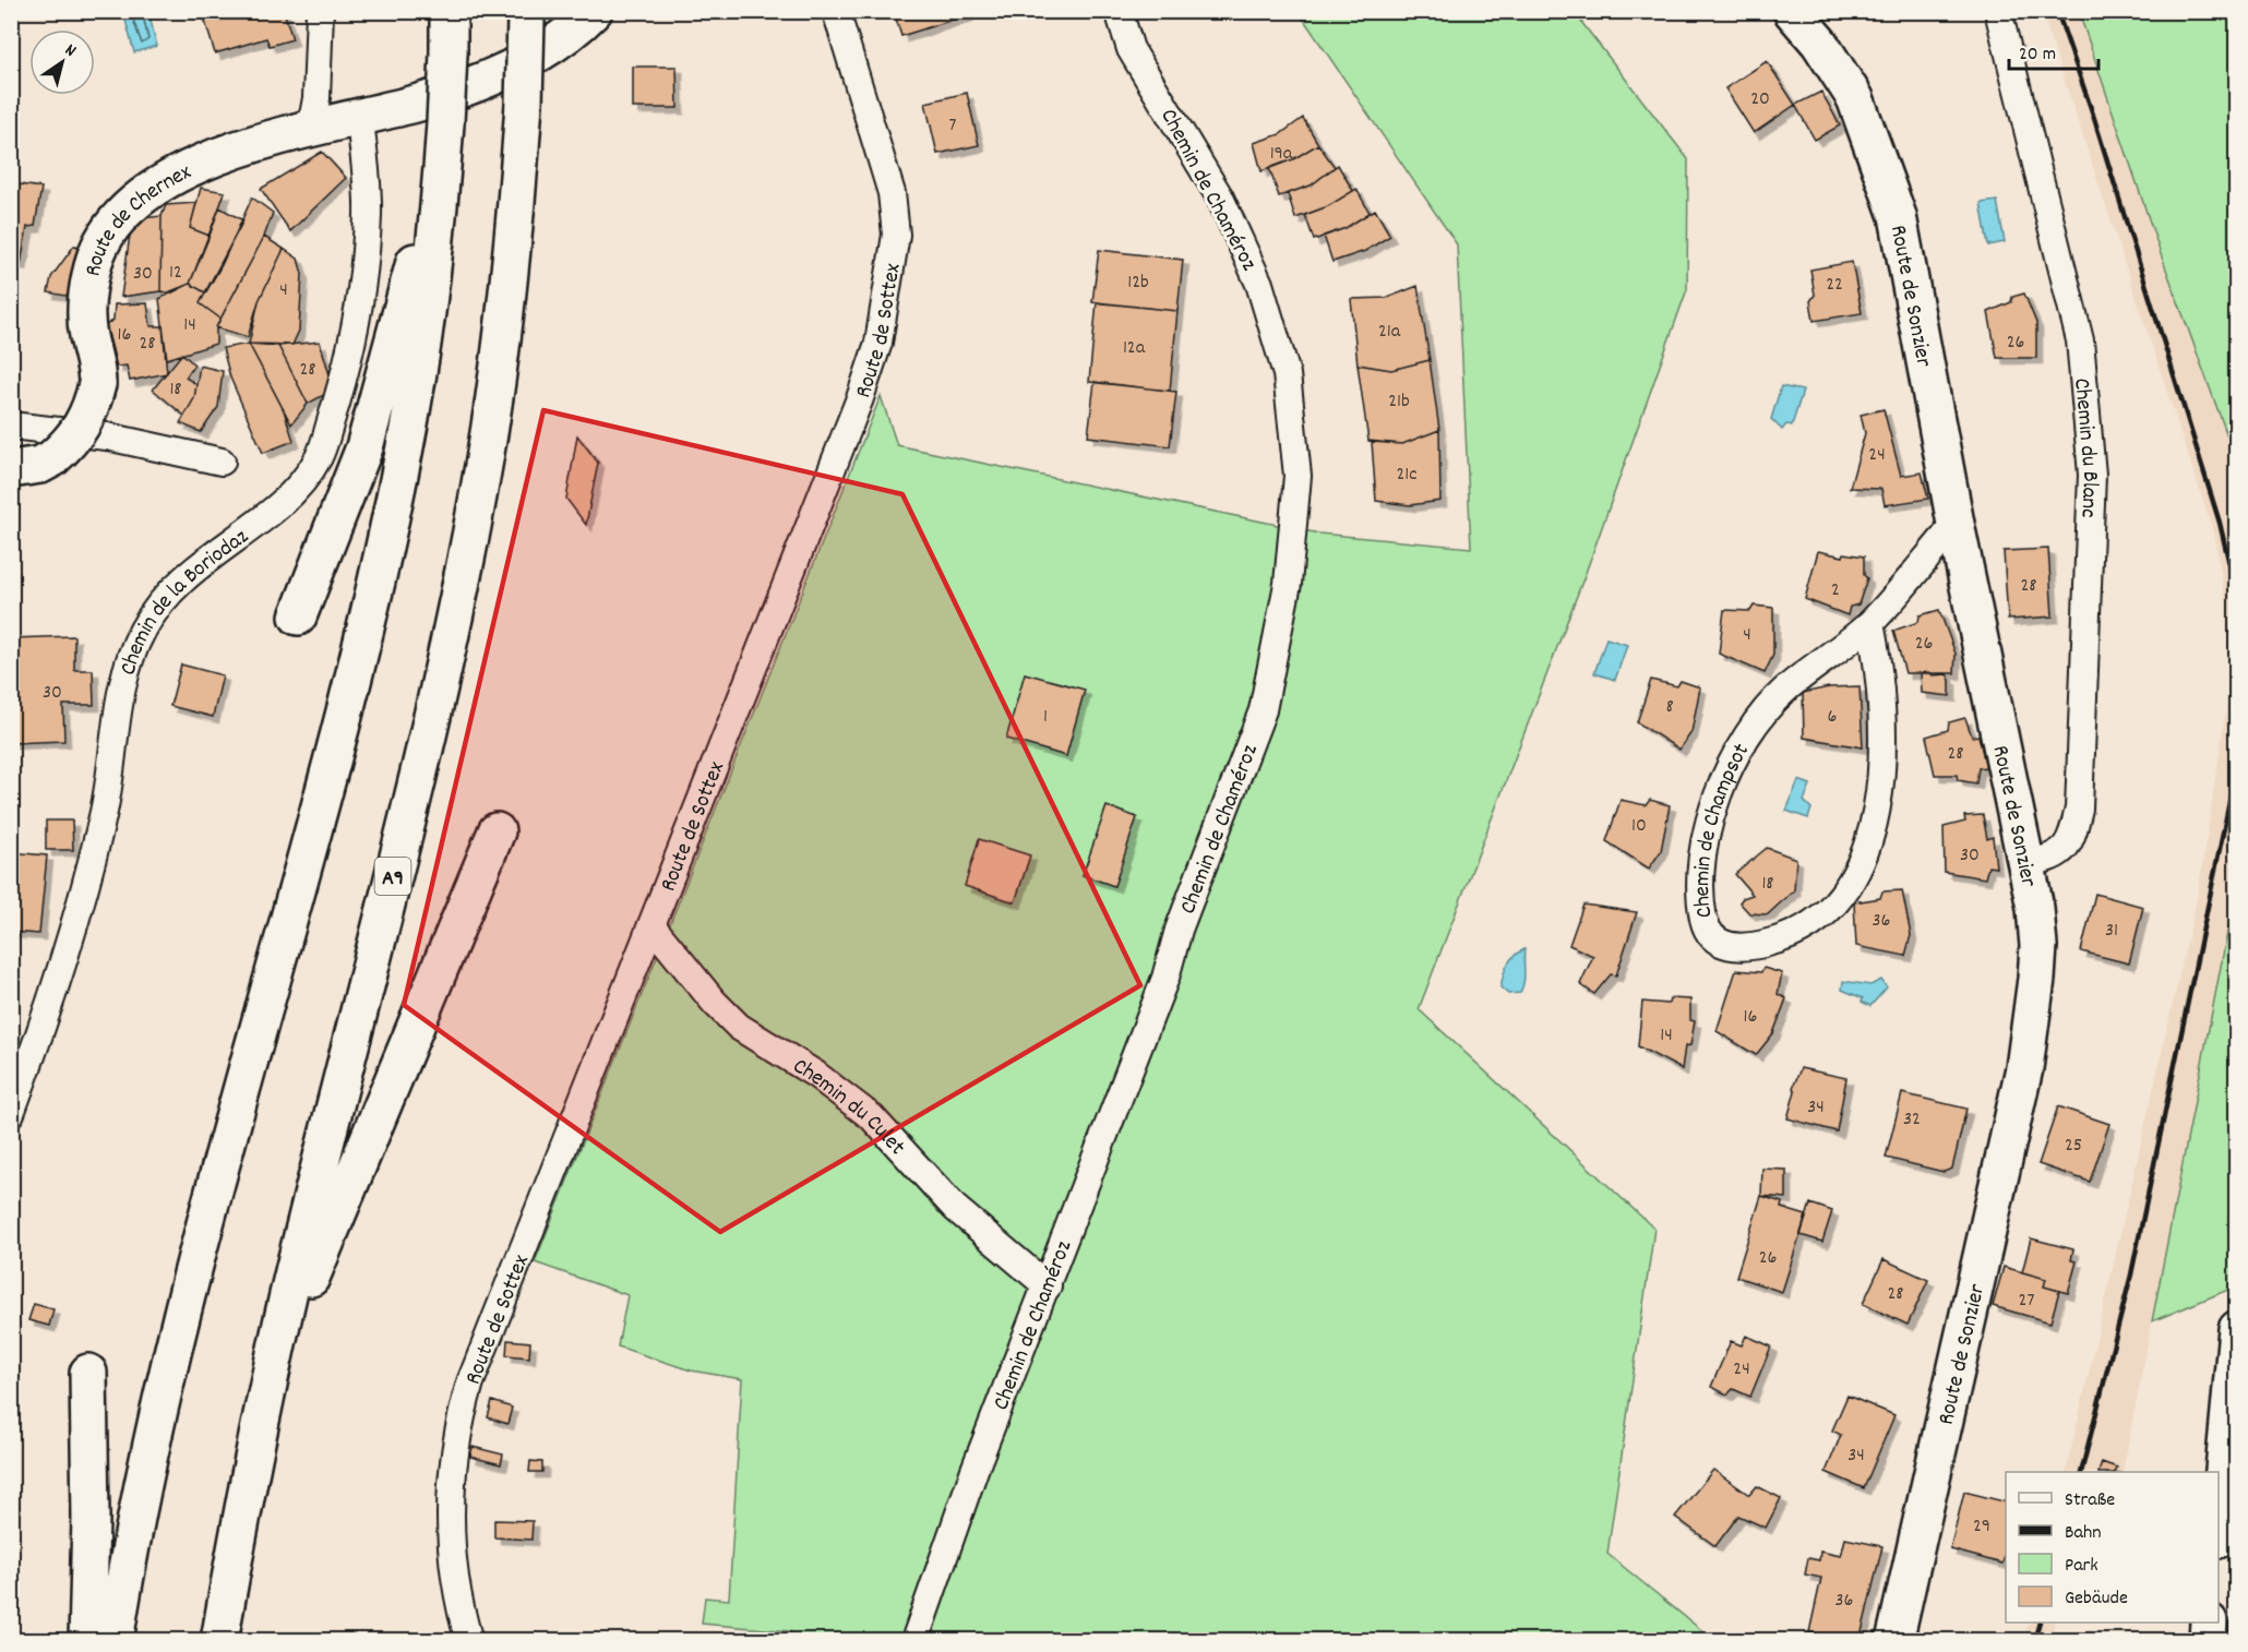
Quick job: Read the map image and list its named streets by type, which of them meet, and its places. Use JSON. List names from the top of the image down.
{
  "streets": {
    "main road": ["Route de Chernex", "Route de Sonzier", "A9"],
    "street": [
      "Chemin de Chaméroz",
      "Route de Sottex",
      "Chemin du Blanc",
      "Chemin de la Boriodaz",
      "Chemin de Champsot",
      "Chemin du Culet"
    ]
  },
  "crossings": [
    ["Chemin de Chaméroz", "Chemin du Culet"],
    ["Route de Chernex", "Chemin de la Boriodaz"],
    ["Route de Sonzier", "Chemin du Blanc"],
    ["Route de Sonzier", "Chemin de Champsot"],
    ["Route de Sottex", "Chemin du Culet"]
  ],
  "house_numbers": [
    "20",
    "7",
    "19a",
    "12",
    "30",
    "12b",
    "22",
    "4",
    "14",
    "21a",
    "16",
    "26",
    "28",
    "12a",
    "28",
    "18",
    "21b",
    "24",
    "21c",
    "28",
    "2",
    "4",
    "26",
    "30",
    "8",
    "1",
    "6",
    "28",
    "10",
    "30",
    "18",
    "36",
    "31",
    "16",
    "14",
    "34",
    "32",
    "25",
    "26",
    "28",
    "27",
    "24",
    "34",
    "29",
    "36"
  ],
  "legend": [
    "Straße",
    "Bahn",
    "Park",
    "Gebäude"
  ],
  "scale_bar": "20 m",
  "north": "top right"
}
